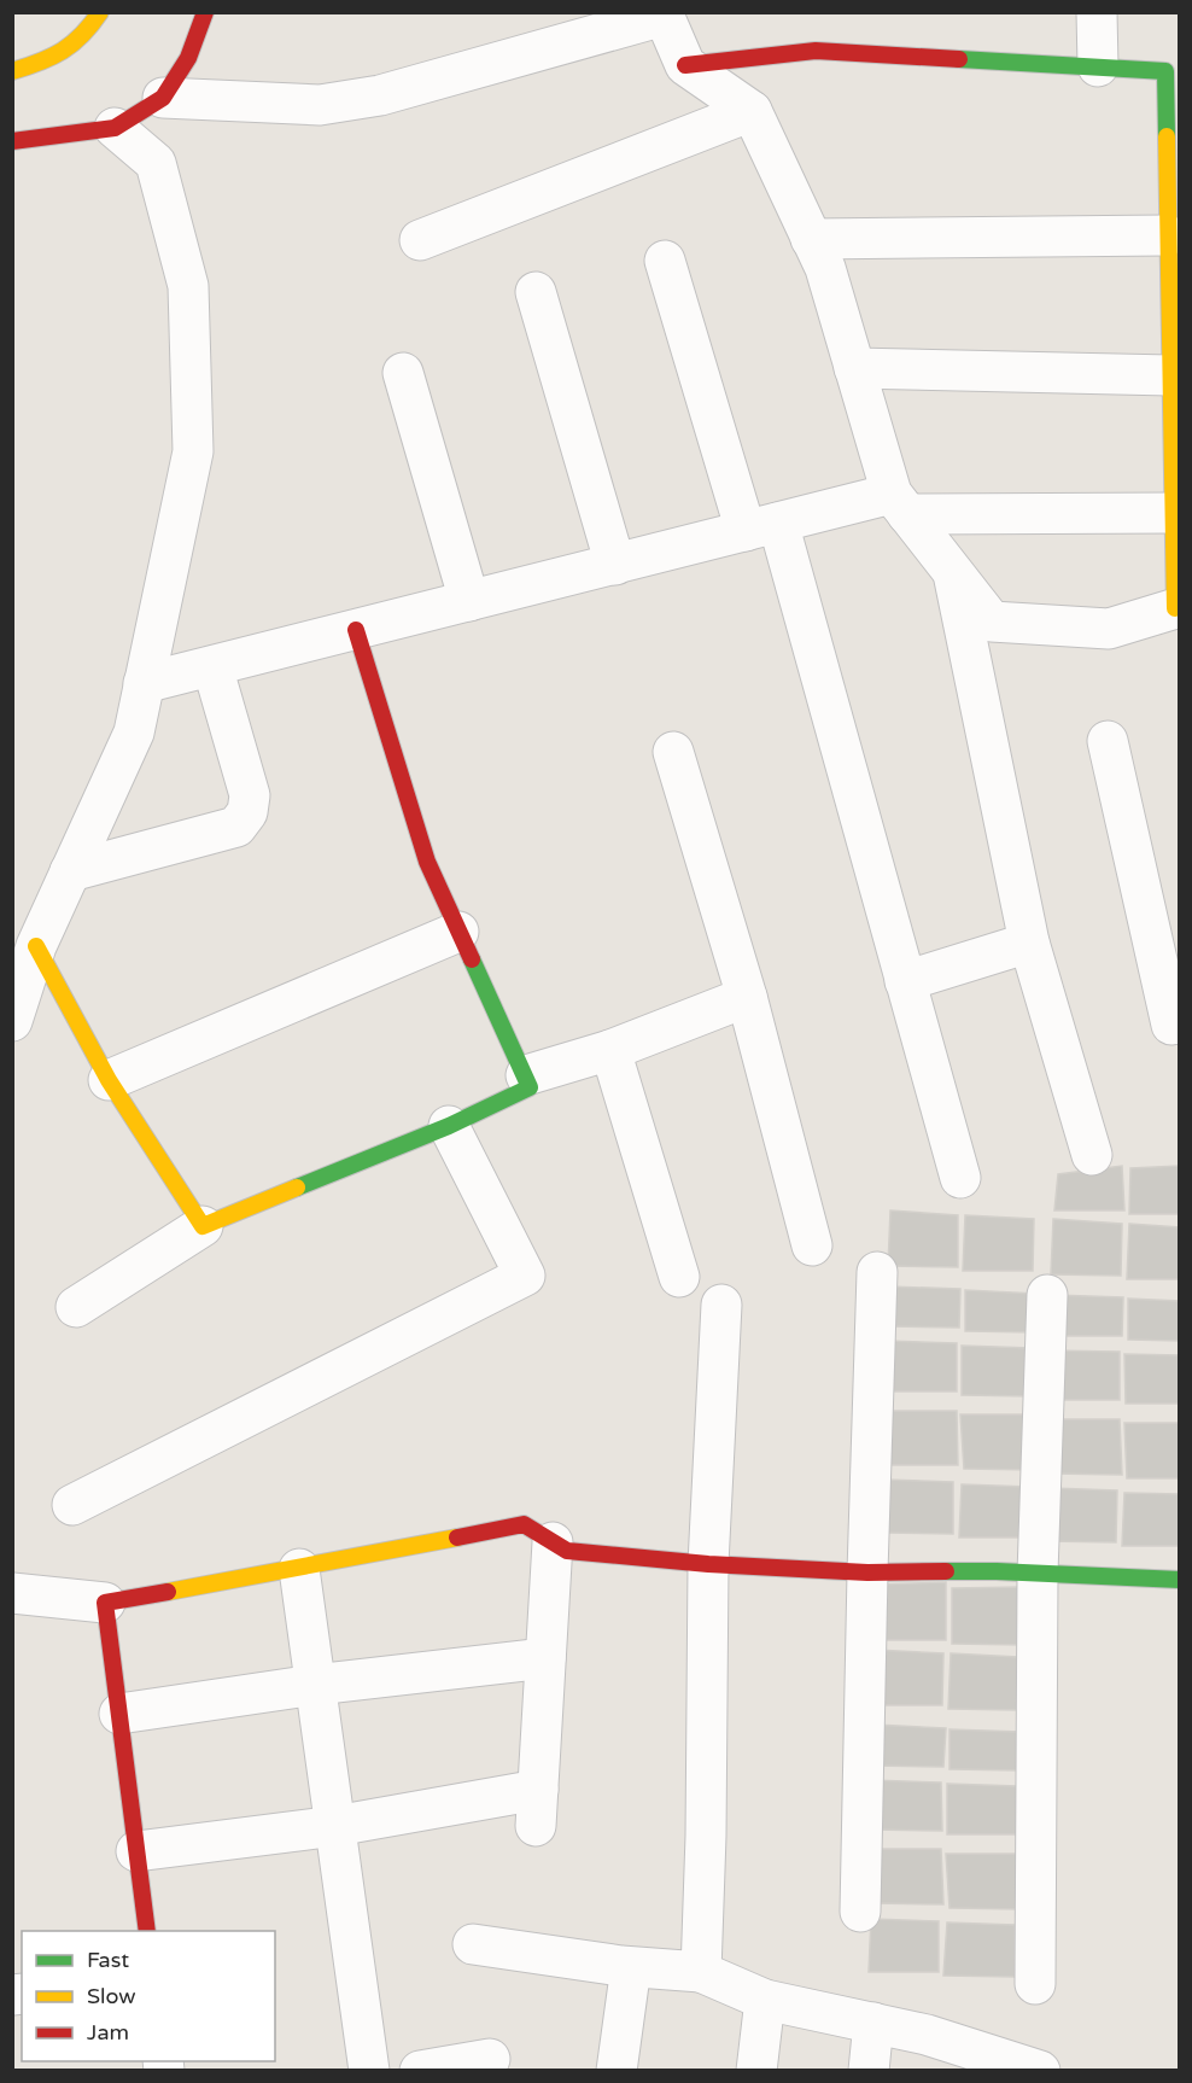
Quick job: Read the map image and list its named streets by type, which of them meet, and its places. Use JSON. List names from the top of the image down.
{
  "legend": ["Fast", "Slow", "Jam"]
}
